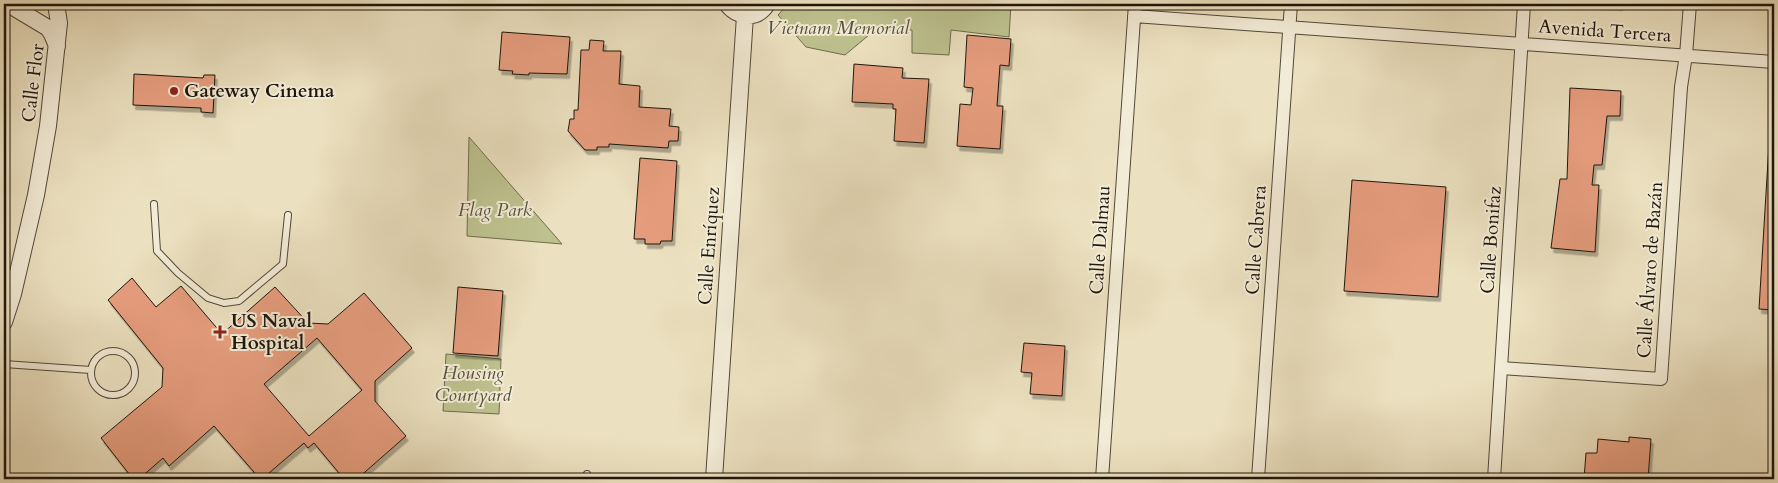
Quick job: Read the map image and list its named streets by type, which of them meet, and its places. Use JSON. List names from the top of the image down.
{
  "streets": {
    "street": [
      "Avenida Tercera",
      "Calle Flor",
      "Calle Dalmau",
      "Calle Cabrera",
      "Calle Bonifaz",
      "Calle Enríquez",
      "Calle Álvaro de Bazán"
    ]
  },
  "crossings": [
    ["Avenida Tercera", "Calle Dalmau"],
    ["Avenida Tercera", "Calle Cabrera"],
    ["Avenida Tercera", "Calle Bonifaz"],
    ["Avenida Tercera", "Calle Álvaro de Bazán"],
    ["Calle Bonifaz", "Calle Álvaro de Bazán"]
  ],
  "parks": ["Vietnam Memorial", "Flag Park", "Housing Courtyard"],
  "places": {
    "other": ["Gateway Cinema"],
    "health": ["US Naval Hospital"]
  }
}
